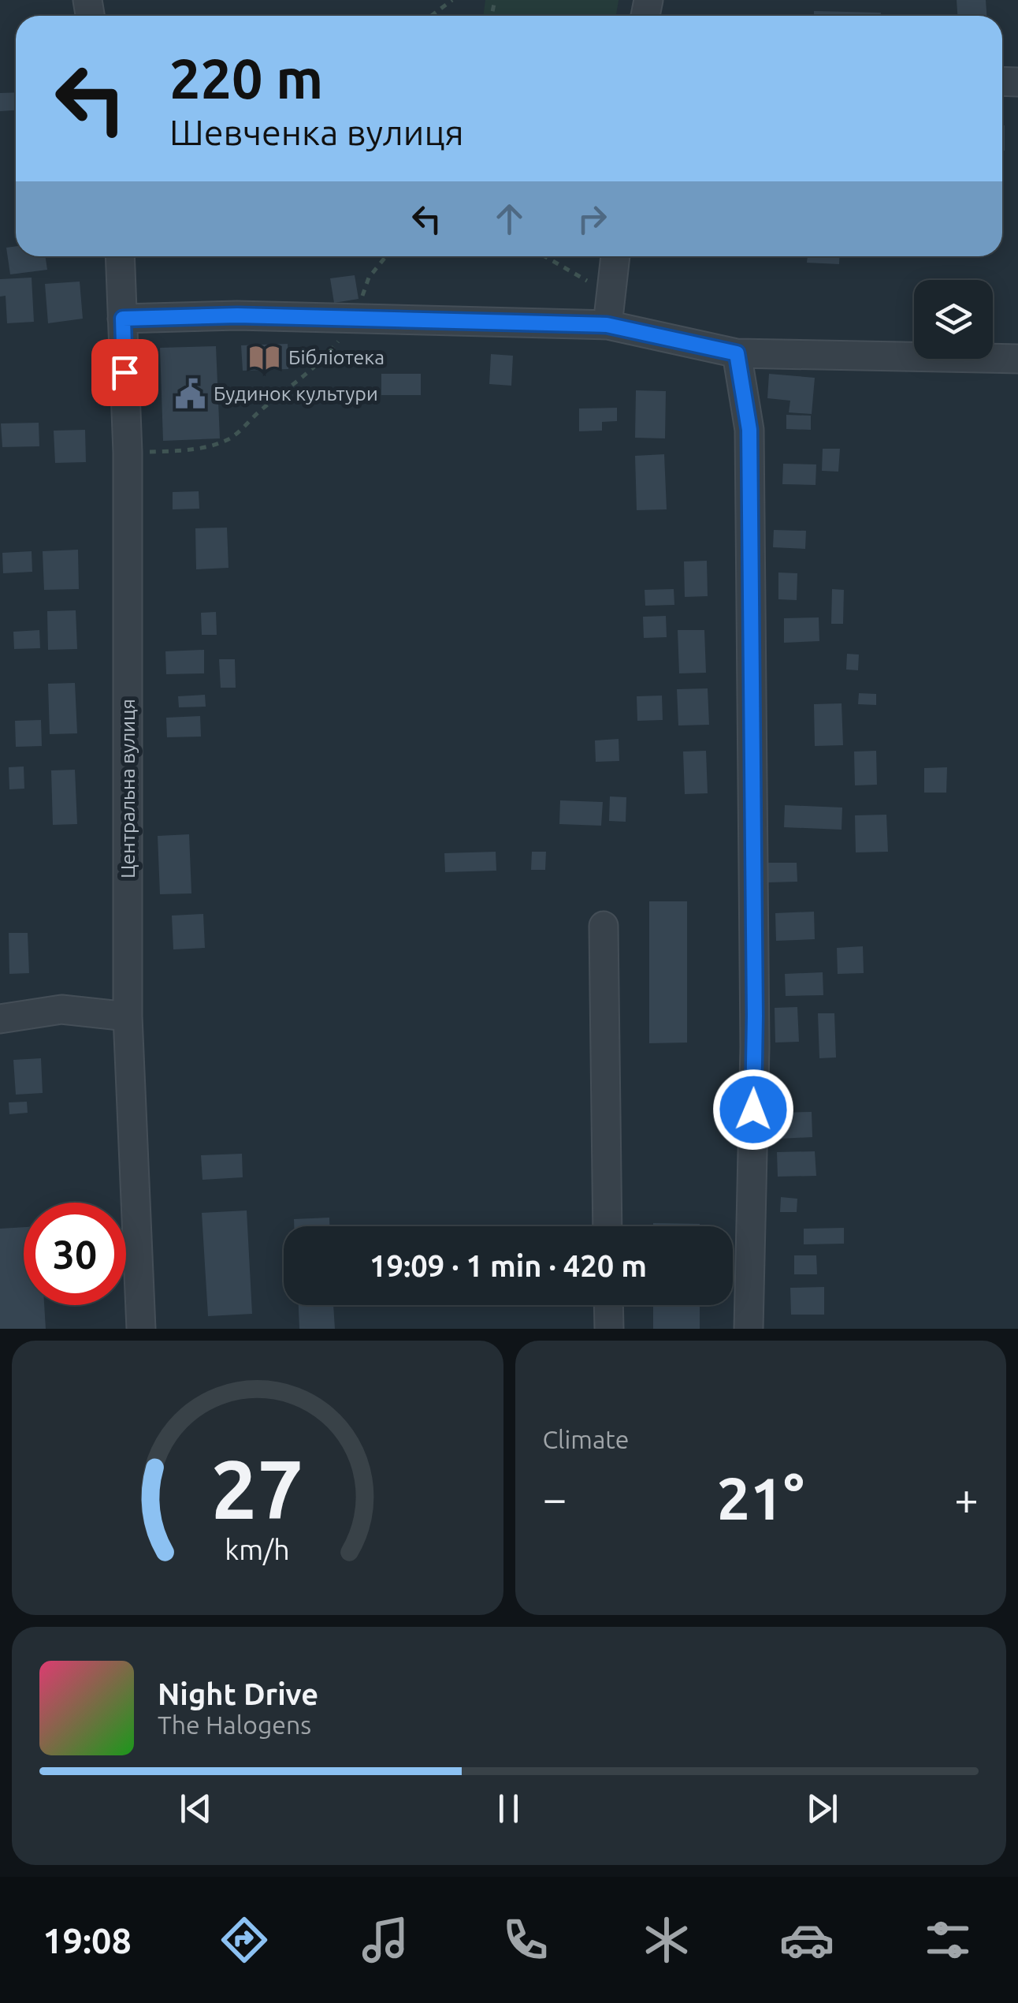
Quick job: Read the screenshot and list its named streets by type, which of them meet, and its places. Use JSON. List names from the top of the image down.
{
  "streets": {
    "street": ["Центральна вулиця"]
  },
  "places": {
    "library": ["Бібліотека"],
    "public building": ["Будинок культури"]
  },
  "page": {
    "turn": ["220 m", "Шевченка вулиця"],
    "limit": "30",
    "trip": "19:09 · 1 min · 420 m",
    "tile": "Climate",
    "heat": ["−", "21°", "+"],
    "song": ["Night Drive", "The Halogens"],
    "tabs": "19:08",
    "gauge": ["27", "km/h"]
  }
}
